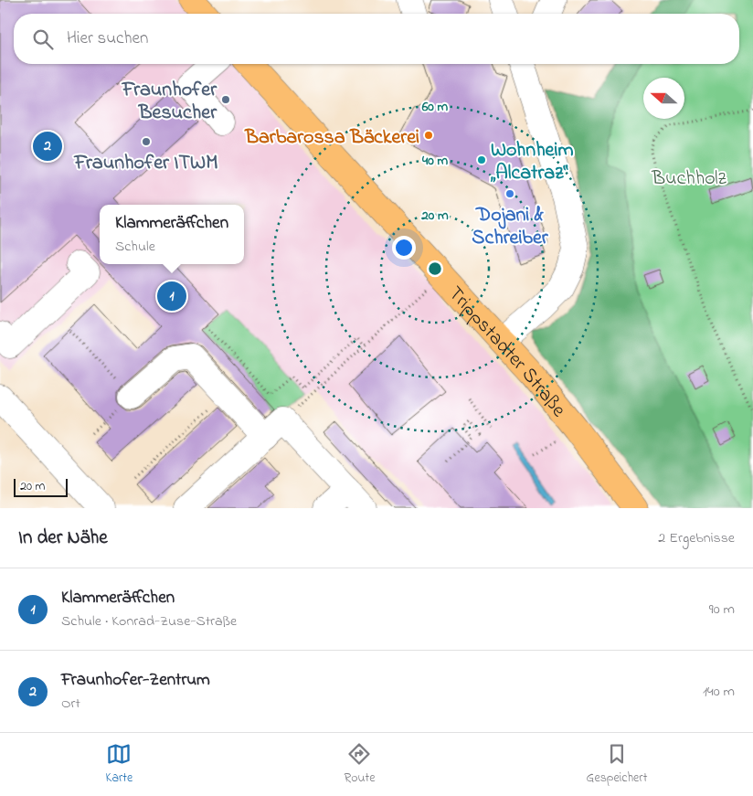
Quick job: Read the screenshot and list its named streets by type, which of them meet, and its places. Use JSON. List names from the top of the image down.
{
  "streets": {
    "main road": ["Trippstadter Straße"]
  },
  "parks": ["Buchholz"],
  "places": [
    "Fraunhofer Besucher",
    "Barbarossa Bäckerei",
    "Fraunhofer ITWM",
    "Wohnheim „Alcatraz“",
    "Dojani & Schreiber"
  ],
  "scale_bar": "20 m",
  "north": "left",
  "page": {
    "search": "Hier suchen",
    "pins": ["2", "1"],
    "popup": ["Klammeräffchen", "Schule"],
    "scale": "20 m",
    "heading": ["In der Nähe", "2 Ergebnisse"],
    "list": [
      {
        "mark": "1",
        "name": "Klammeräffchen",
        "note": "Schule · Konrad-Zuse-Straße",
        "value": "90 m"
      },
      {
        "mark": "2",
        "name": "Fraunhofer-Zentrum",
        "note": "Ort",
        "value": "140 m"
      }
    ],
    "nav": ["Karte", "Route", "Gespeichert"]
  },
  "rings": ["60 m", "40 m", "20 m"]
}
